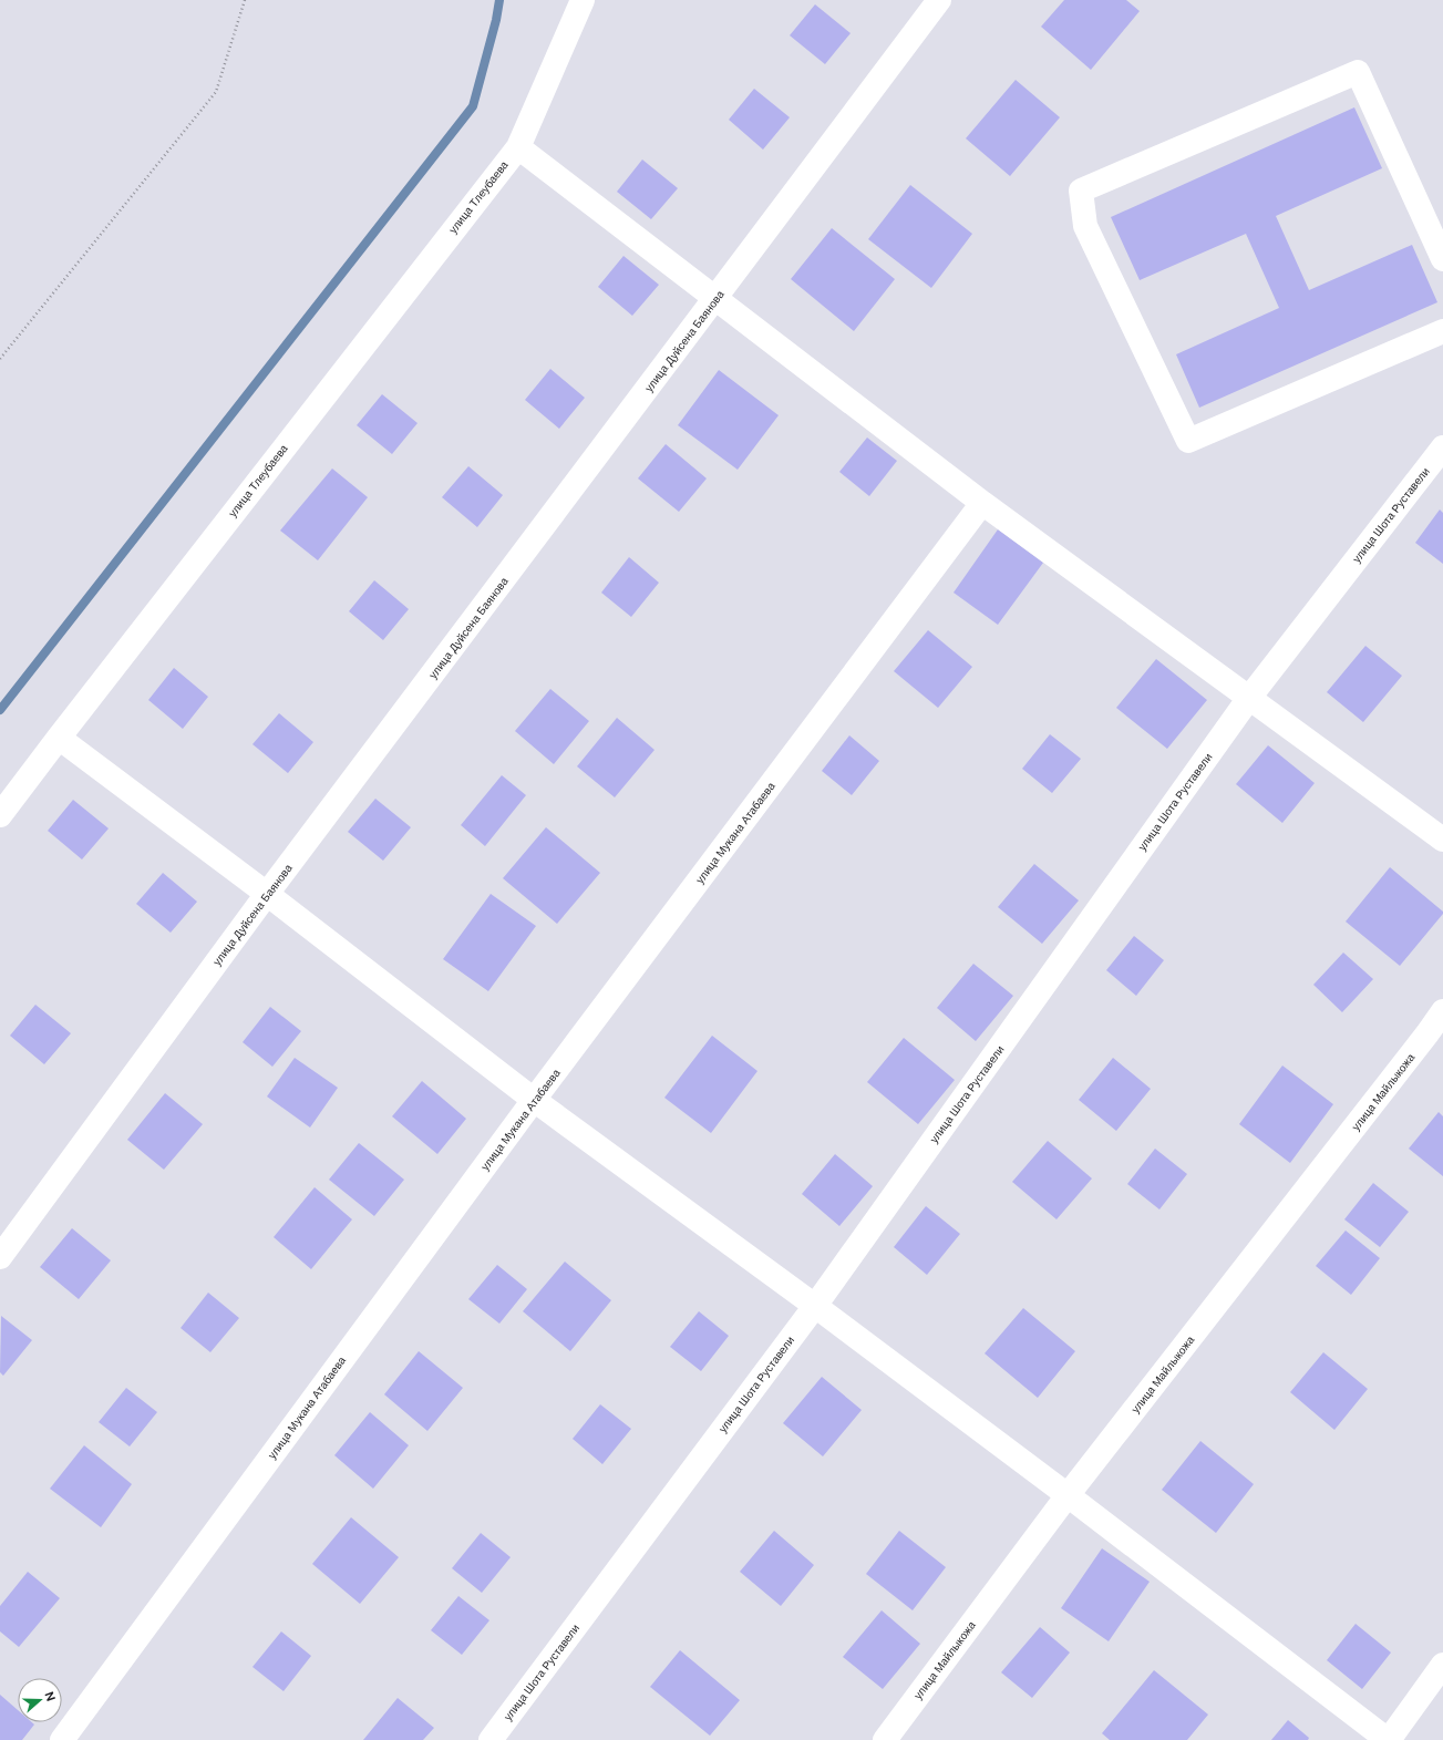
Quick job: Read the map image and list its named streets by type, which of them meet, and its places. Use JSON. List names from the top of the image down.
{
  "streets": {
    "street": [
      "улица Тлеубаева",
      "улица Дуйсена Баянова",
      "улица Шота Руставели",
      "улица Мукана Атабаева",
      "улица Майлыкожа"
    ]
  },
  "north": "right"
}
